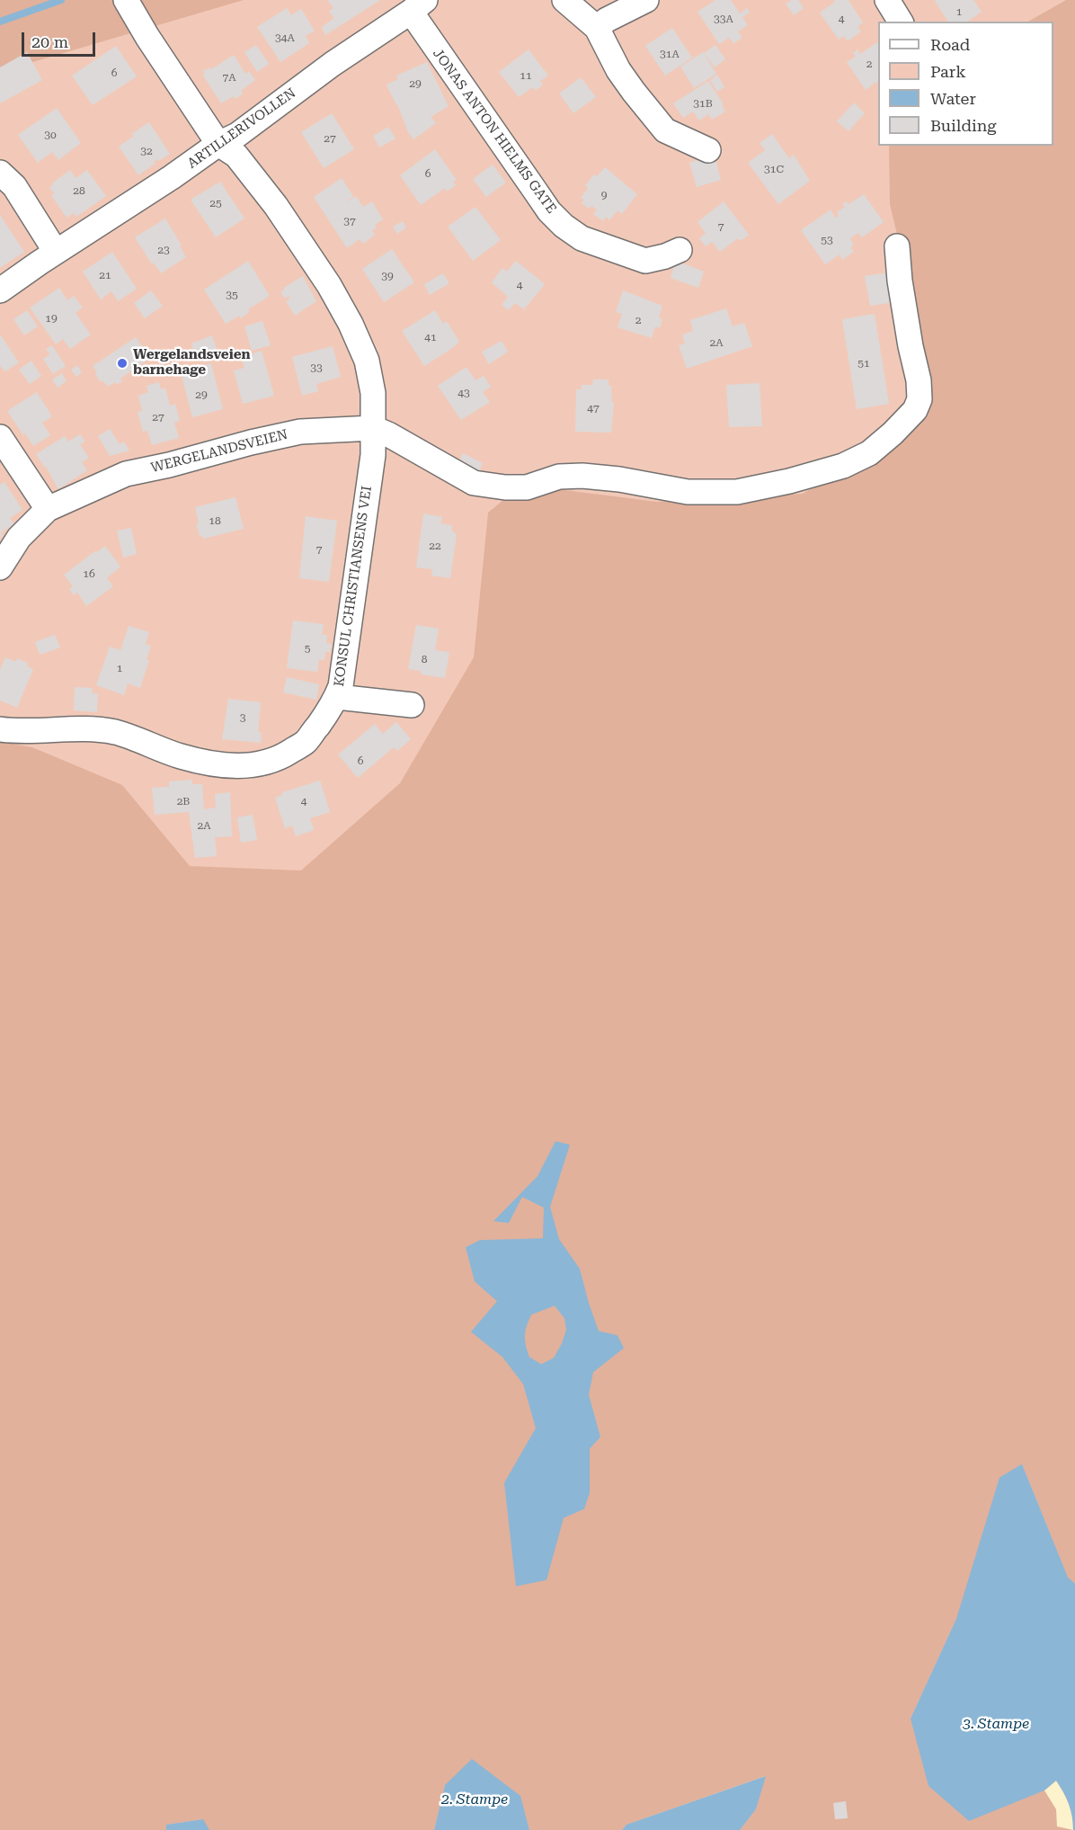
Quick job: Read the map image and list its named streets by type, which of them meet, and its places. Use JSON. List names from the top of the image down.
{
  "streets": {
    "street": [
      "ARTILLERIVOLLEN",
      "JONAS ANTON HIELMS GATE",
      "WERGELANDSVEIEN",
      "KONSUL CHRISTIANSENS VEI"
    ]
  },
  "crossings": [
    ["ARTILLERIVOLLEN", "JONAS ANTON HIELMS GATE"],
    ["ARTILLERIVOLLEN", "KONSUL CHRISTIANSENS VEI"],
    ["WERGELANDSVEIEN", "KONSUL CHRISTIANSENS VEI"]
  ],
  "water": ["3. Stampe", "2. Stampe"],
  "places": ["Wergelandsveien barnehage"],
  "house_numbers": [
    "1",
    "33A",
    "4",
    "34A",
    "31A",
    "2",
    "6",
    "11",
    "7A",
    "29",
    "31B",
    "30",
    "27",
    "32",
    "31C",
    "6",
    "28",
    "9",
    "25",
    "37",
    "7",
    "53",
    "23",
    "21",
    "39",
    "4",
    "35",
    "19",
    "2",
    "41",
    "2A",
    "51",
    "33",
    "43",
    "29",
    "47",
    "27",
    "18",
    "22",
    "7",
    "16",
    "5",
    "8",
    "1",
    "3",
    "6",
    "2B",
    "4",
    "2A"
  ],
  "legend": [
    "Road",
    "Park",
    "Water",
    "Building"
  ],
  "scale_bar": "20 m"
}
